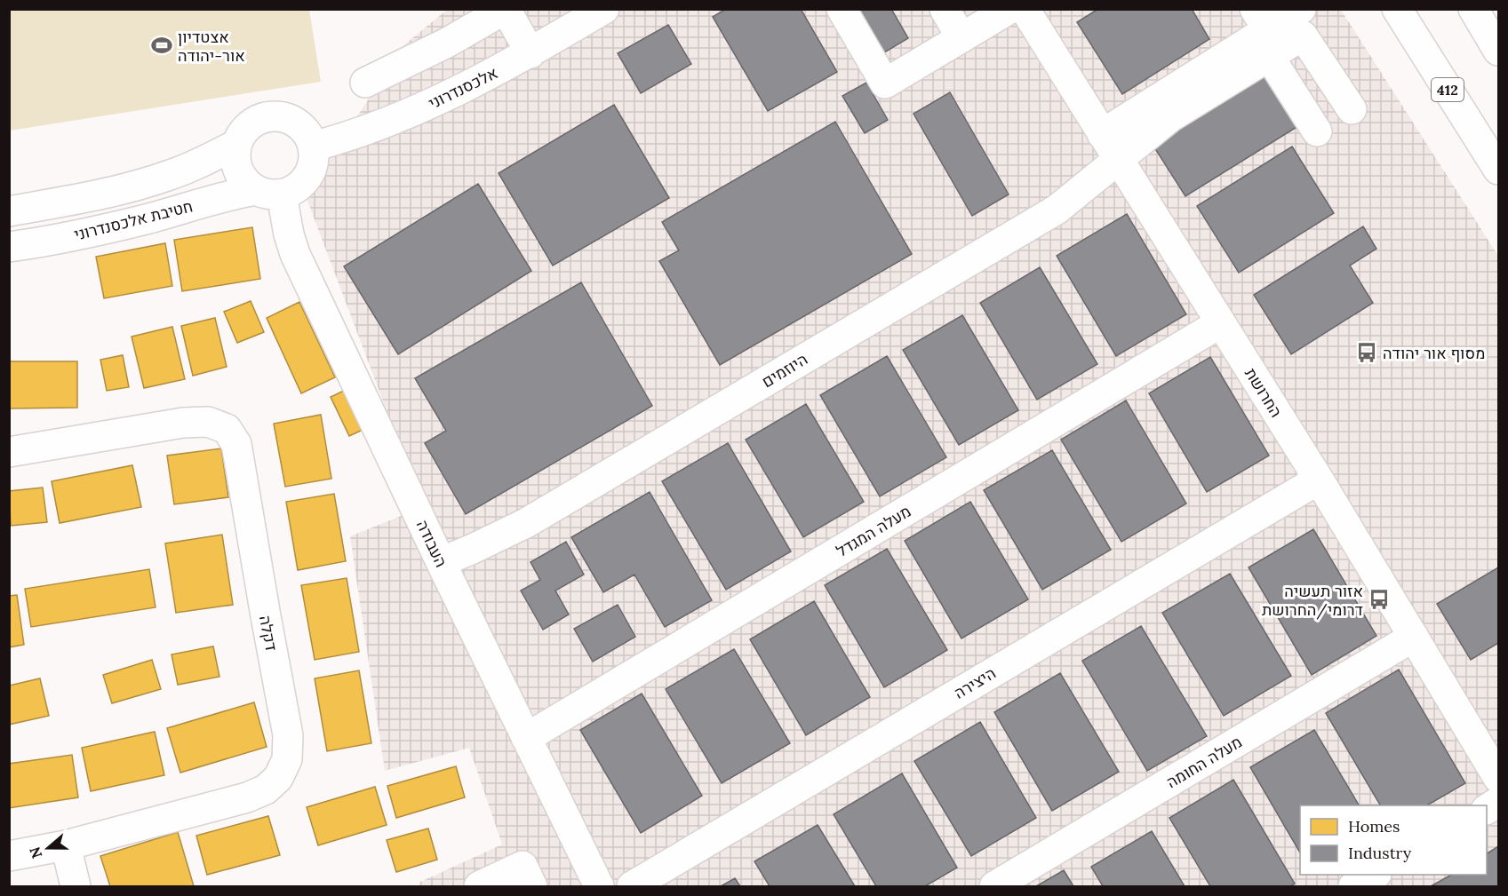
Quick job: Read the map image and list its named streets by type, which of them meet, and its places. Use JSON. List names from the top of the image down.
{
  "streets": {
    "street": [
      "אלכסנדרוני",
      "412",
      "חטיבת אלכסנדרוני",
      "היוזמים",
      "החרושת",
      "מעלה המגדל",
      "העבודה",
      "דקלה",
      "היצירה",
      "מעלה החומה"
    ]
  },
  "crossings": [
    ["אלכסנדרוני", "חטיבת אלכסנדרוני"],
    ["אלכסנדרוני", "העבודה"],
    ["חטיבת אלכסנדרוני", "העבודה"],
    ["היוזמים", "החרושת"],
    ["היוזמים", "העבודה"],
    ["החרושת", "מעלה המגדל"],
    ["החרושת", "היצירה"],
    ["החרושת", "מעלה החומה"],
    ["מעלה המגדל", "העבודה"]
  ],
  "places": {
    "sports": ["אצטדיון אור-יהודה"],
    "bus stop": ["מסוף אור יהודה", "אזור תעשיה דרומי/החרושת"]
  },
  "legend": ["Homes", "Industry"],
  "north": "left"
}
